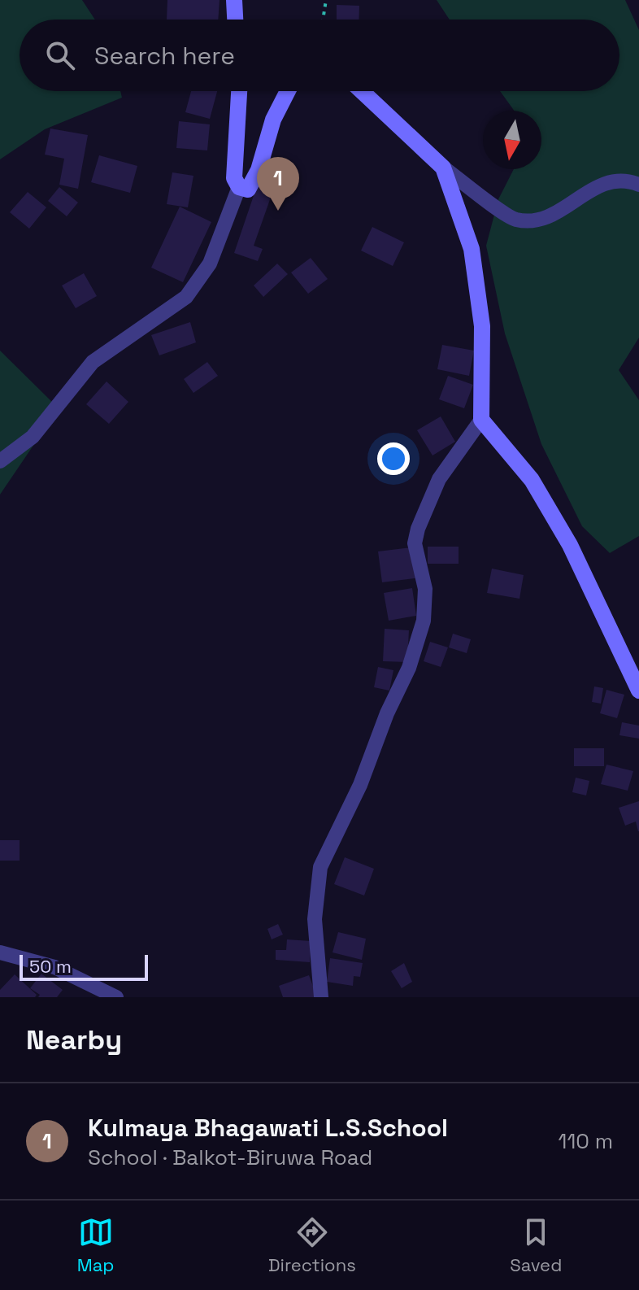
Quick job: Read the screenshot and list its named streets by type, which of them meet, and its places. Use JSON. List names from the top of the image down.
{
  "scale_bar": "50 m",
  "north": "bottom",
  "page": {
    "search": "Search here",
    "pins": "1",
    "scale": "50 m",
    "heading": "Nearby",
    "list": [
      {
        "mark": "1",
        "name": "Kulmaya Bhagawati L.S.School",
        "note": "School · Balkot-Biruwa Road",
        "value": "110 m"
      }
    ],
    "nav": ["Map", "Directions", "Saved"]
  }
}
